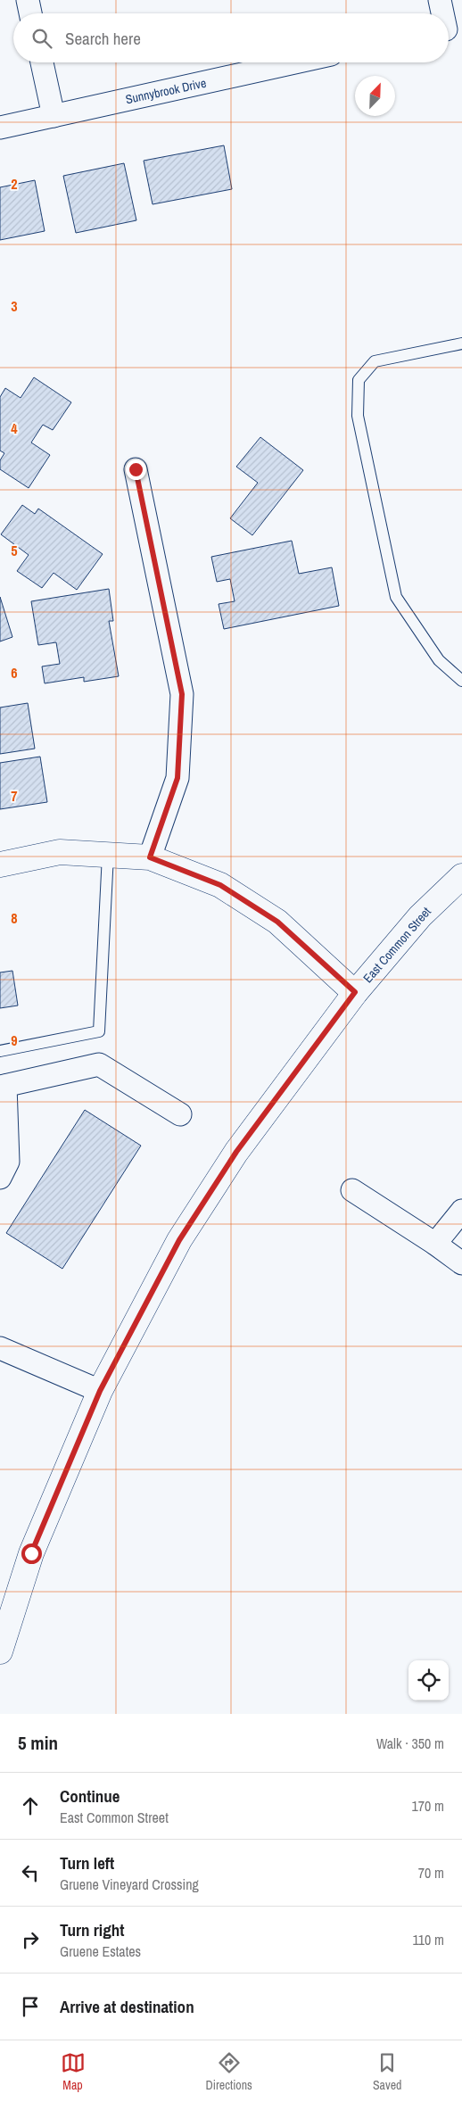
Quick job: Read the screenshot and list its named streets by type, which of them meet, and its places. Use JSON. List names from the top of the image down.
{
  "streets": {
    "main road": ["East Common Street"],
    "street": ["Sunnybrook Drive"]
  },
  "north": "top right",
  "page": {
    "search": "Search here",
    "heading": ["5 min", "Walk · 350 m"],
    "list": [
      ["Continue", "East Common Street", "170 m"],
      ["Turn left", "Gruene Vineyard Crossing", "70 m"],
      ["Turn right", "Gruene Estates", "110 m"],
      "Arrive at destination"
    ],
    "nav": ["Map", "Directions", "Saved"]
  },
  "grid": {
    "rows": [
      "2",
      "3",
      "4",
      "5",
      "6",
      "7",
      "8",
      "9"
    ]
  }
}
